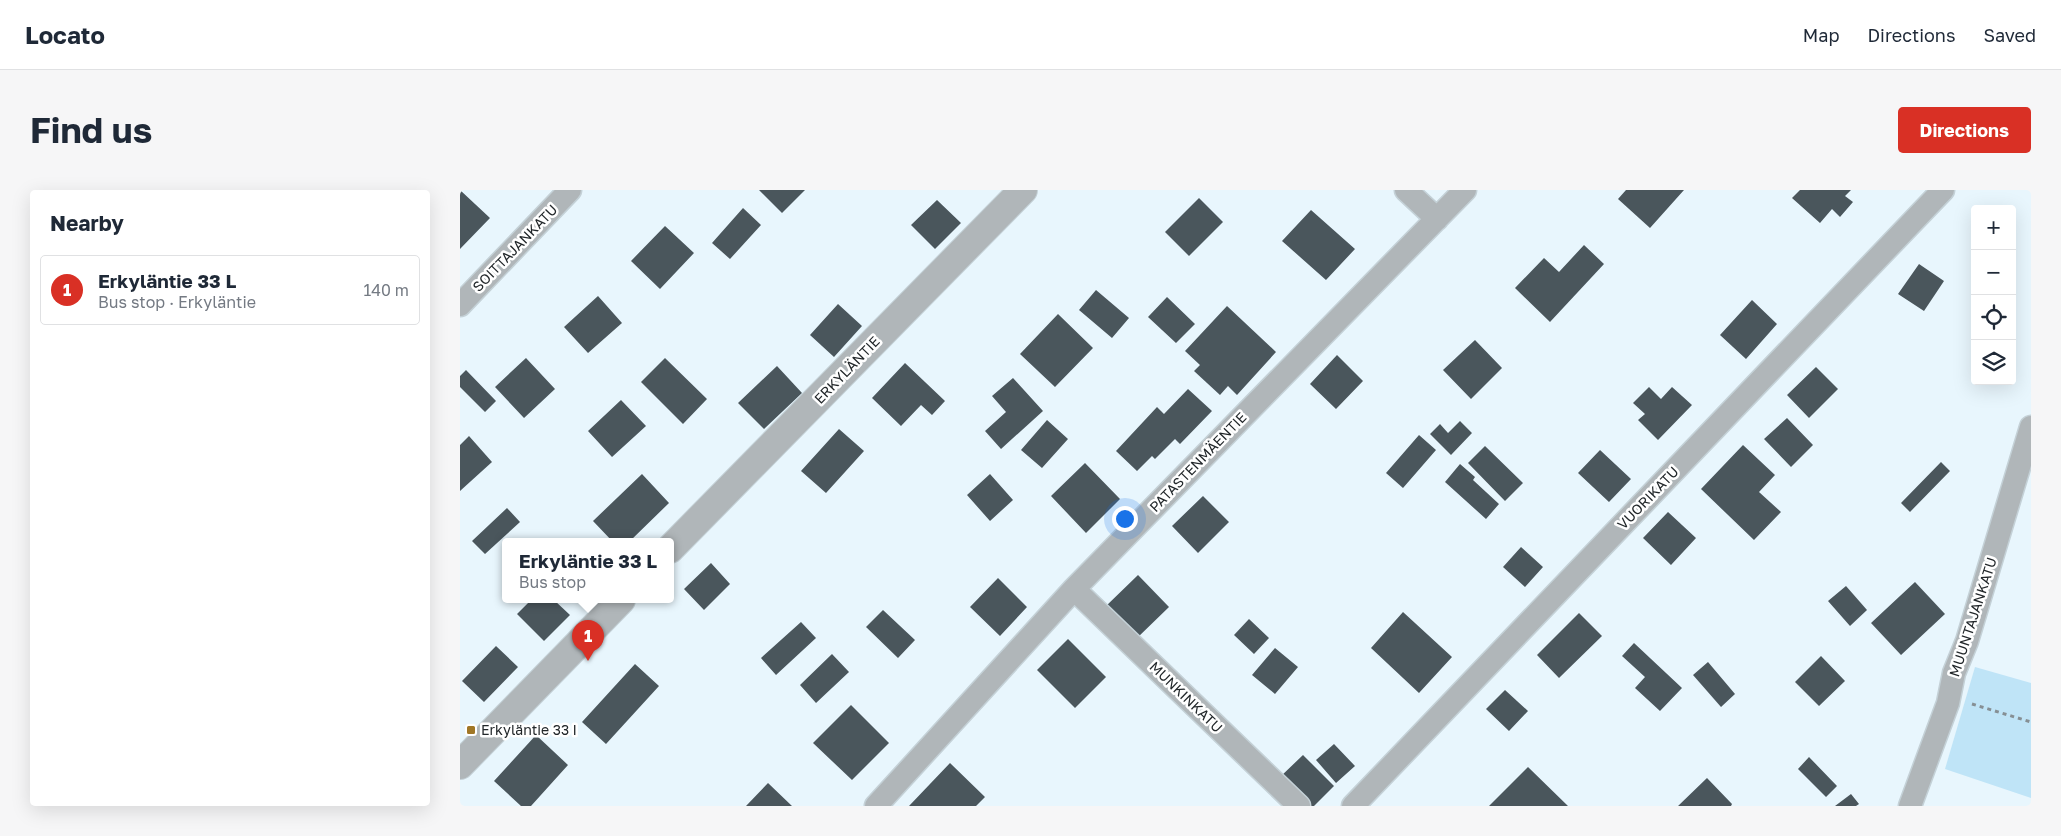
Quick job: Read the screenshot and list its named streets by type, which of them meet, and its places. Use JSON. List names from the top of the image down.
{
  "streets": {
    "street": [
      "SOITTAJANKATU",
      "ERKYLÄNTIE",
      "PATASTENMÄENTIE",
      "VUORIKATU",
      "MUUNTAJANKATU",
      "MUNKINKATU"
    ]
  },
  "crossings": [
    ["PATASTENMÄENTIE", "MUNKINKATU"]
  ],
  "places": {
    "transit": ["Erkyläntie 33 I"]
  },
  "page": {
    "header": "Locato",
    "nav": ["Map", "Directions", "Saved"],
    "buttons": "Directions",
    "title": "Find us",
    "heading": "Nearby",
    "map_buttons": ["+", "−"],
    "list": [
      {
        "mark": "1",
        "name": "Erkyläntie 33 L",
        "note": "Bus stop · Erkyläntie",
        "value": "140 m"
      }
    ],
    "popup": ["Erkyläntie 33 L", "Bus stop"],
    "pins": "1"
  }
}
